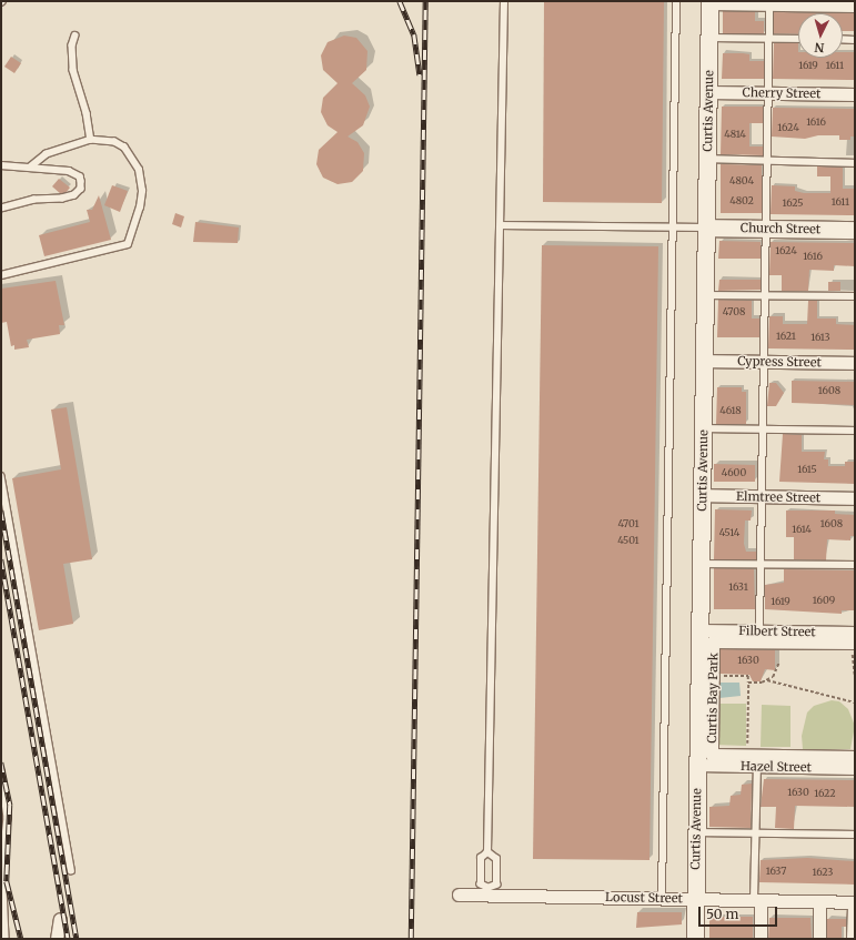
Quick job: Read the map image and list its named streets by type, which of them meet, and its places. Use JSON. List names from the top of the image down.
{
  "streets": {
    "main road": ["Curtis Avenue", "Church Street"],
    "street": [
      "Cherry Street",
      "Cypress Street",
      "Elmtree Street",
      "Filbert Street",
      "Curtis Bay Park",
      "Hazel Street",
      "Locust Street"
    ]
  },
  "crossings": [
    ["Cherry Street", "Curtis Avenue"],
    ["Curtis Avenue", "Church Street"],
    ["Curtis Avenue", "Cypress Street"],
    ["Curtis Avenue", "Elmtree Street"],
    ["Curtis Avenue", "Filbert Street"],
    ["Curtis Avenue", "Hazel Street"],
    ["Curtis Avenue", "Locust Street"],
    ["Filbert Street", "Curtis Bay Park"]
  ],
  "house_numbers": [
    "1619",
    "1611",
    "1616",
    "1624",
    "4814",
    "4804",
    "4802",
    "1611",
    "1625",
    "1624",
    "1616",
    "4708",
    "1621",
    "1613",
    "1608",
    "4618",
    "1615",
    "4600",
    "4701",
    "1608",
    "1614",
    "4514",
    "4501",
    "1631",
    "1609",
    "1619",
    "1630",
    "1630",
    "1622",
    "1637",
    "1623"
  ],
  "scale_bar": "50 m",
  "north": "bottom"
}
